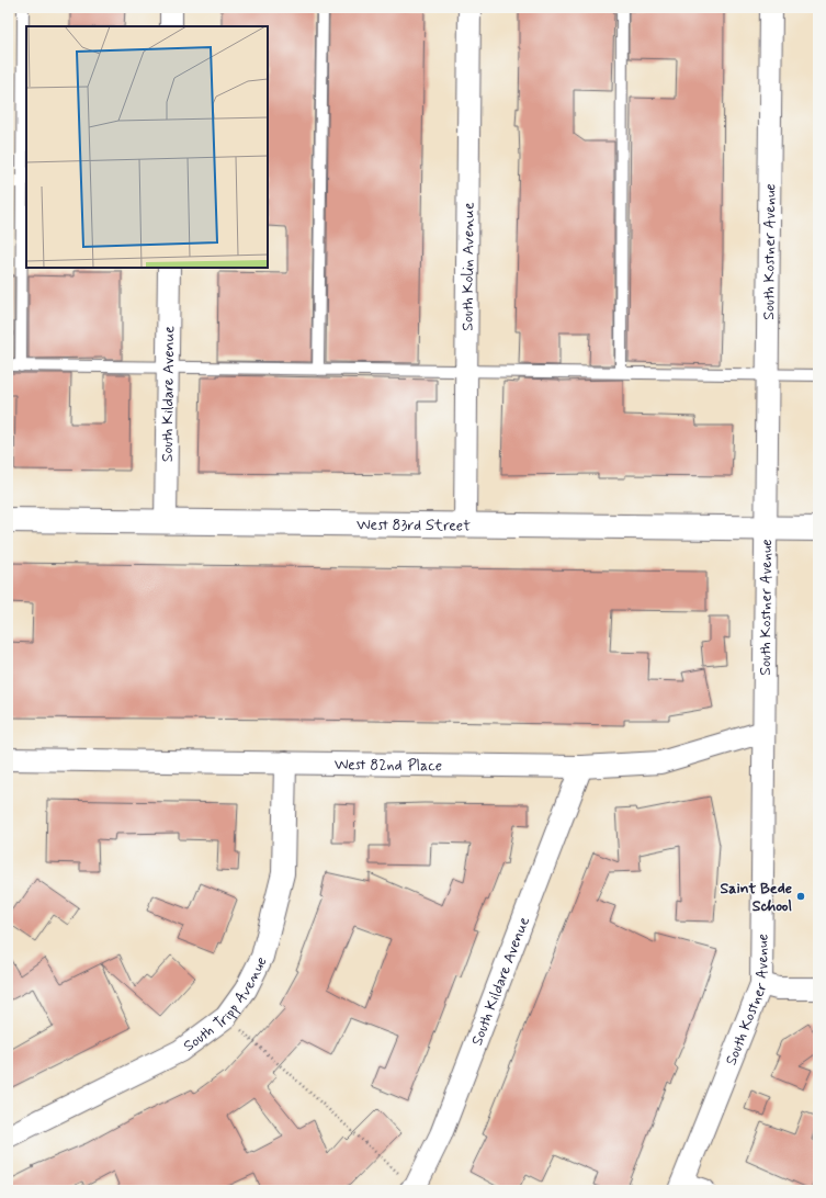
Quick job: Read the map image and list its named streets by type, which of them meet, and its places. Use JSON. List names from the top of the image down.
{
  "streets": {
    "street": [
      "South Kostner Avenue",
      "South Kolin Avenue",
      "South Kildare Avenue",
      "West 83rd Street",
      "West 82nd Place",
      "South Tripp Avenue"
    ]
  },
  "crossings": [
    ["South Kostner Avenue", "West 83rd Street"],
    ["South Kostner Avenue", "West 82nd Place"],
    ["South Kolin Avenue", "West 83rd Street"],
    ["South Kildare Avenue", "West 83rd Street"],
    ["South Kildare Avenue", "West 82nd Place"],
    ["West 82nd Place", "South Tripp Avenue"]
  ],
  "places": ["Saint Bede School"]
}
